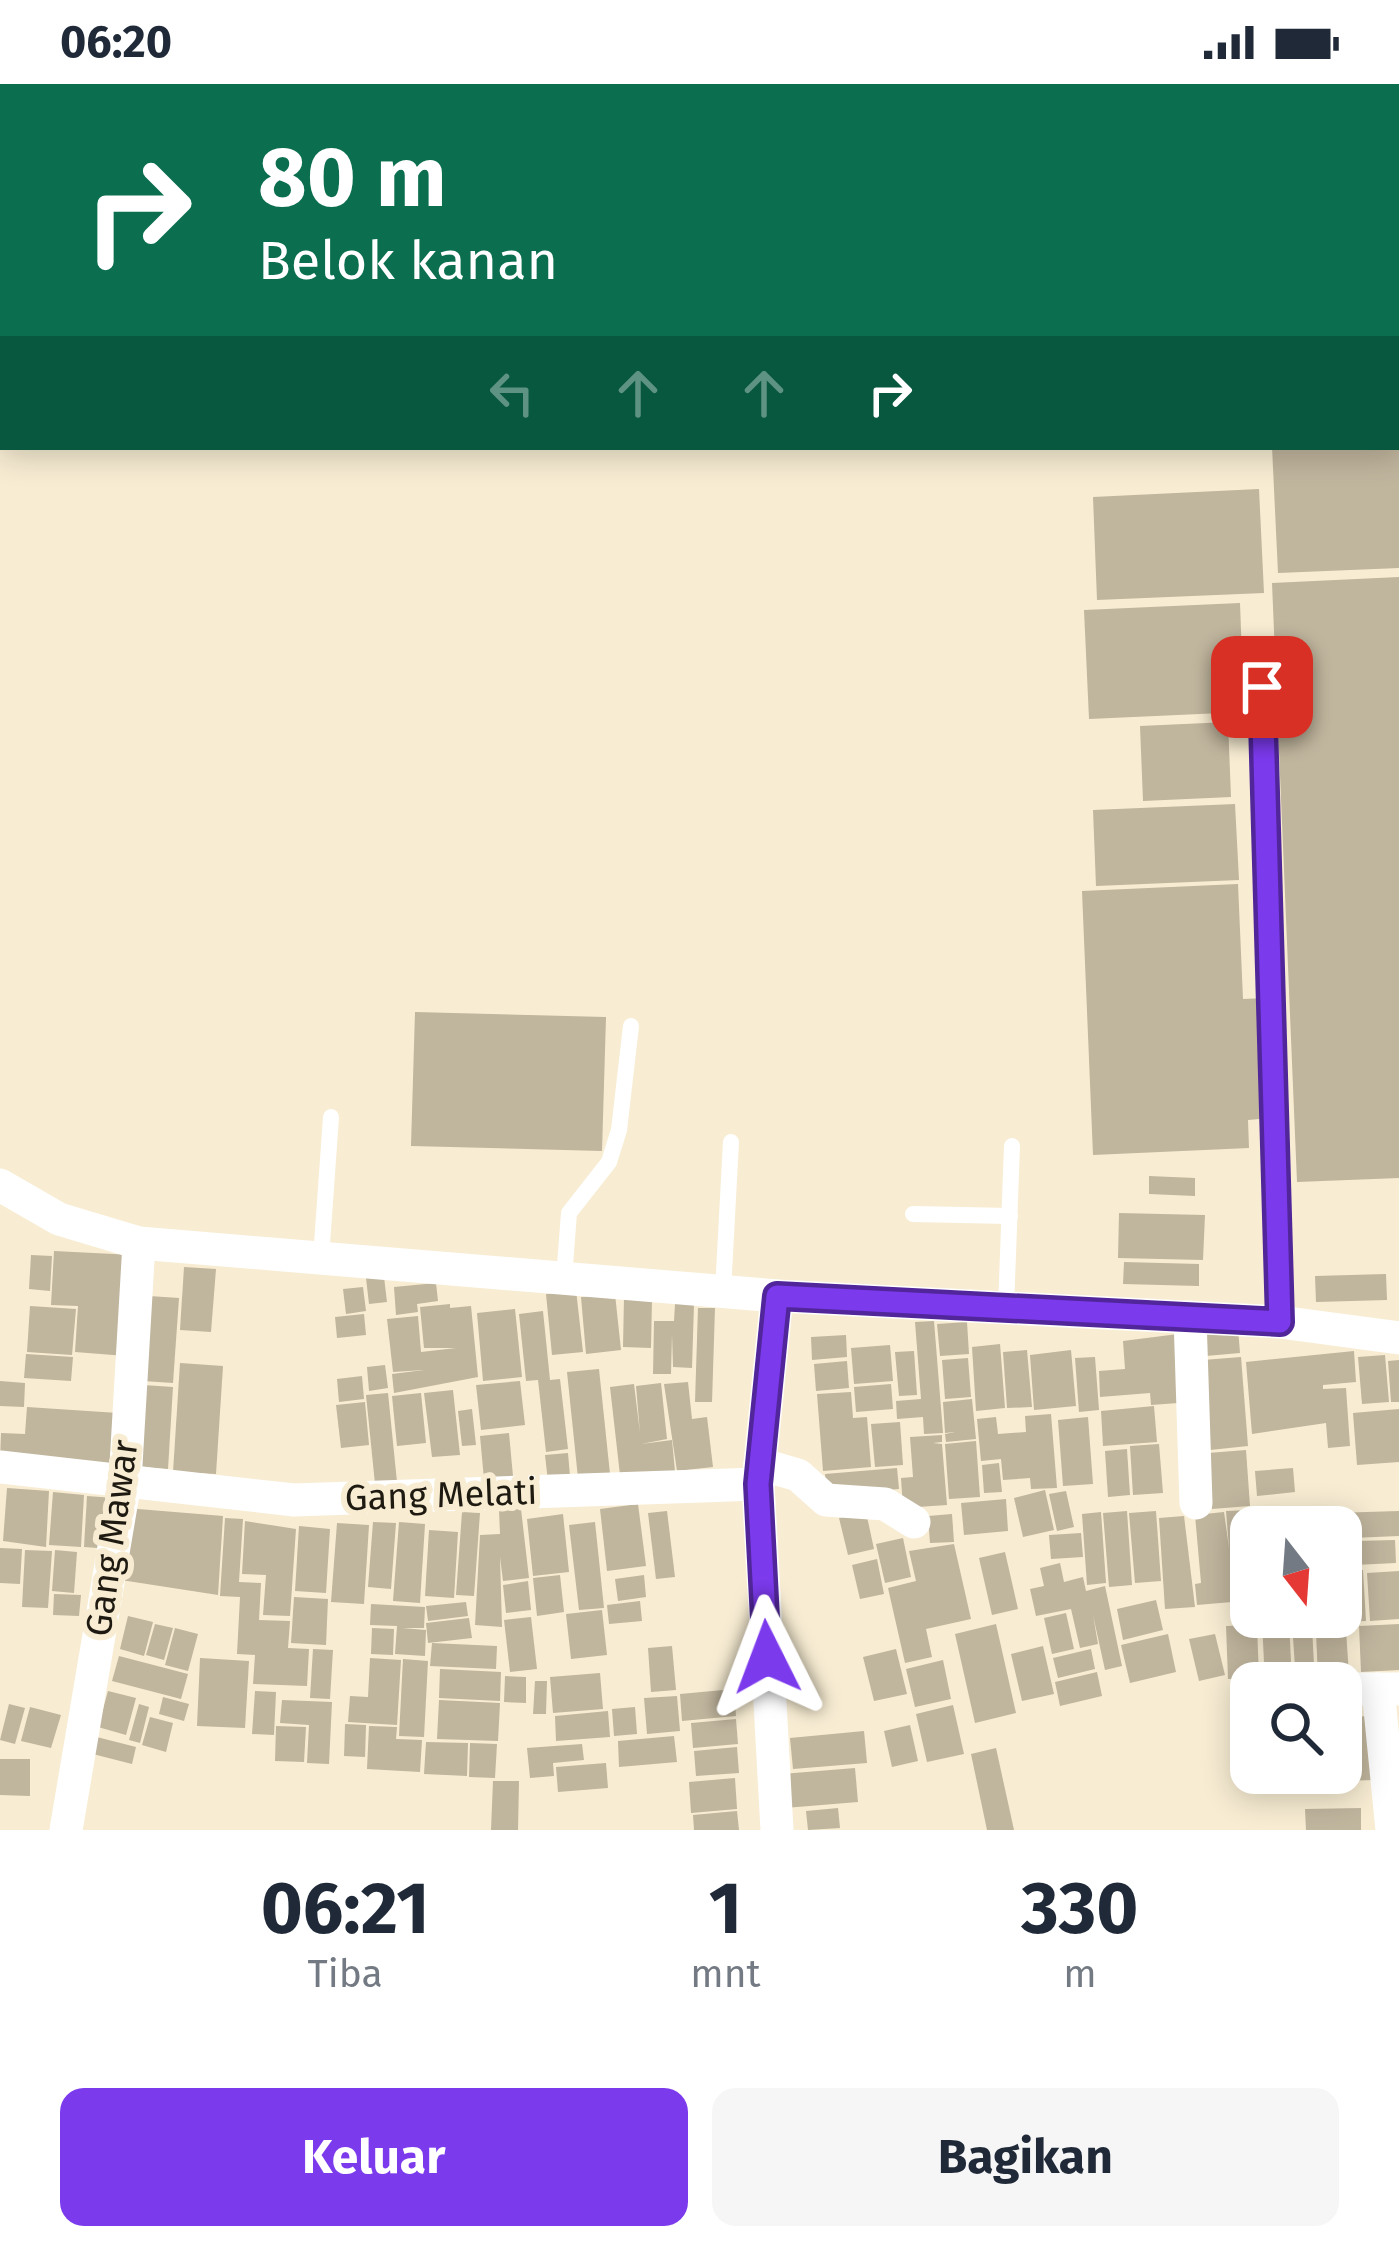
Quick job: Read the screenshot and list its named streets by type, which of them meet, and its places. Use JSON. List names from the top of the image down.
{
  "streets": {
    "street": ["Gang Melati", "Gang Mawar"]
  },
  "crossings": [
    ["Gang Melati", "Gang Mawar"]
  ],
  "north": "bottom",
  "page": {
    "status": "06:20",
    "turn": ["80 m", "Belok kanan"],
    "eta": [
      "06:21",
      "Tiba",
      "1",
      "mnt",
      "330",
      "m"
    ],
    "buttons": ["Keluar", "Bagikan"]
  }
}
